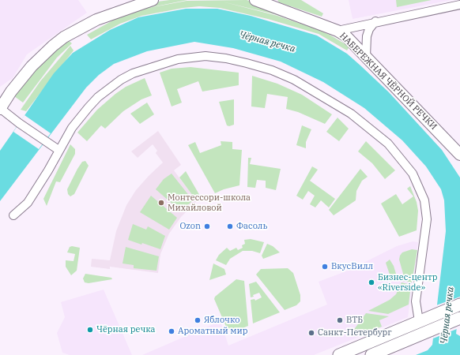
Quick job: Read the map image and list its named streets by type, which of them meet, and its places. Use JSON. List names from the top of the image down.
{
  "streets": {
    "street": ["НАБЕРЕЖНАЯ ЧЁРНОЙ РЕЧКИ"]
  },
  "water": ["Чёрная речка"],
  "places": [
    "Монтессори-школа Михайловой",
    "Ozon",
    "Фасоль",
    "ВкусВилл",
    "Бизнес-центр «Riverside»",
    "Яблочко",
    "ВТБ",
    "Чёрная речка",
    "Ароматный мир",
    "Санкт-Петербург"
  ]
}
